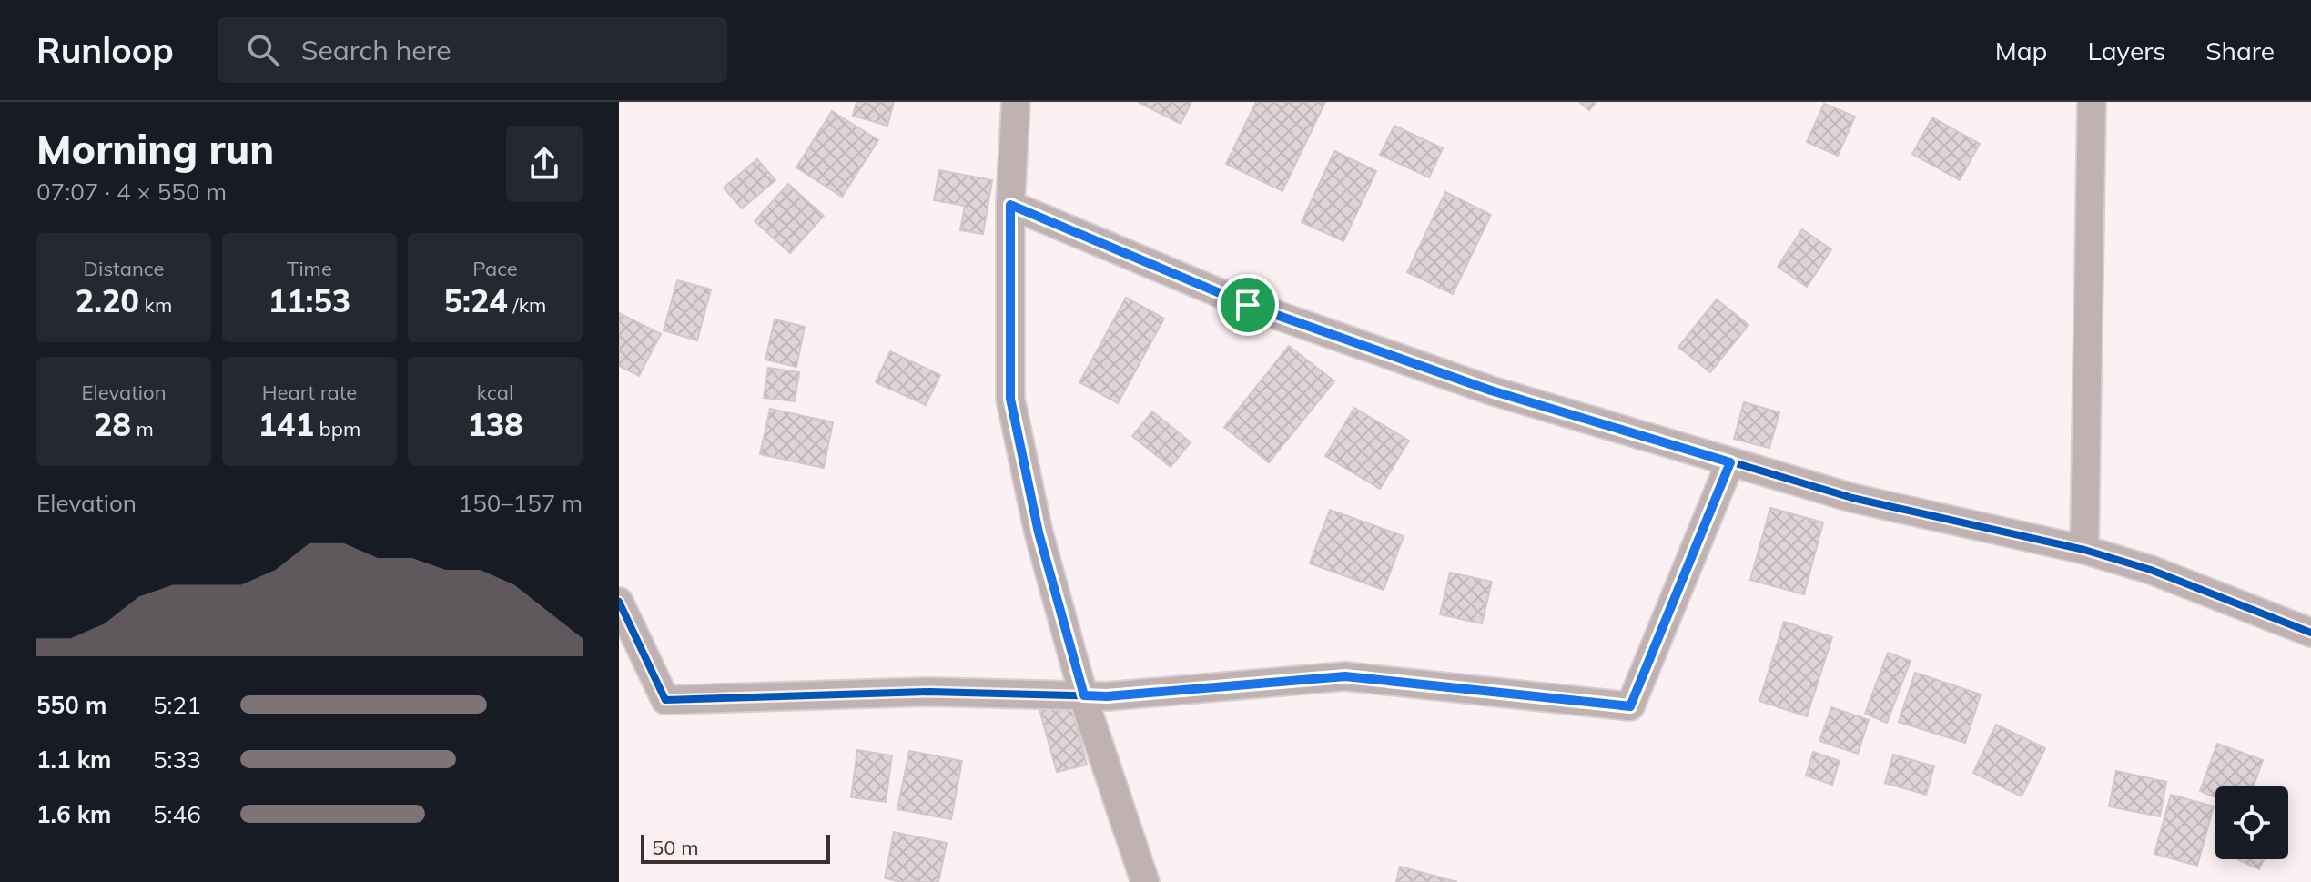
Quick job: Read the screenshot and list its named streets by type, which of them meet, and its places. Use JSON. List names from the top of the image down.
{
  "scale_bar": "50 m",
  "page": {
    "header": "Runloop",
    "search": "Search here",
    "nav": ["Map", "Layers", "Share"],
    "heading": ["Morning run", "07:07 · 4 × 550 m"],
    "stats": [
      ["Distance", "2.20 km"],
      ["Time", "11:53"],
      ["Pace", "5:24 /km"],
      ["Elevation", "28 m"],
      ["Heart rate", "141 bpm"],
      ["kcal", "138"]
    ],
    "chart": ["Elevation", "150–157 m"],
    "list": [
      {
        "name": "550 m",
        "note": "5:21"
      },
      {
        "name": "1.1 km",
        "note": "5:33"
      },
      {
        "name": "1.6 km",
        "note": "5:46"
      }
    ],
    "scale": "50 m"
  }
}
